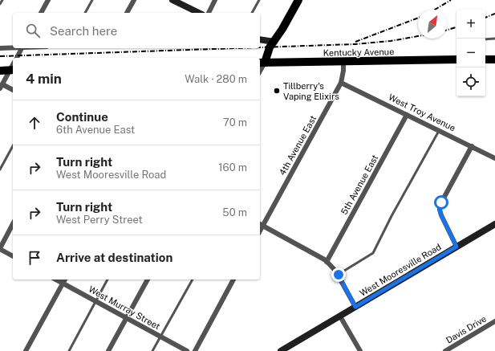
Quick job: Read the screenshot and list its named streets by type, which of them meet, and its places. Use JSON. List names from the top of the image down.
{
  "streets": {
    "main road": ["Kentucky Avenue", "West Mooresville Road"],
    "street": [
      "West Troy Avenue",
      "4th Avenue East",
      "5th Avenue East",
      "West Murray Street",
      "Davis Drive"
    ]
  },
  "crossings": [
    ["Kentucky Avenue", "4th Avenue East"],
    ["West Troy Avenue", "4th Avenue East"],
    ["West Troy Avenue", "5th Avenue East"]
  ],
  "places": ["Tillberry's Vaping Elixirs"],
  "north": "top right",
  "page": {
    "map_buttons": ["+", "−"],
    "search": "Search here",
    "heading": ["4 min", "Walk · 280 m"],
    "list": [
      ["Continue", "6th Avenue East", "70 m"],
      ["Turn right", "West Mooresville Road", "160 m"],
      ["Turn right", "West Perry Street", "50 m"],
      "Arrive at destination"
    ]
  }
}
